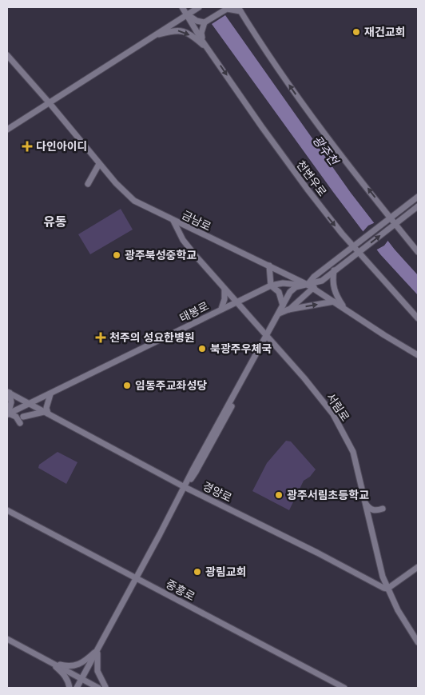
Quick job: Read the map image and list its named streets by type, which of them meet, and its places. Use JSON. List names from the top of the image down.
{
  "streets": {
    "street": [
      "천변우로",
      "금남로",
      "태봉로",
      "서림로",
      "경양로",
      "중흥로"
    ]
  },
  "crossings": [
    ["금남로", "태봉로"],
    ["금남로", "서림로"],
    ["태봉로", "서림로"],
    ["태봉로", "경양로"],
    ["서림로", "경양로"]
  ],
  "districts": ["유동"],
  "water": ["광주천"],
  "places": {
    "other": [
      "재건교회",
      "광주북성중학교",
      "북광주우체국",
      "임동주교좌성당",
      "광주서림초등학교",
      "광림교회"
    ],
    "health": ["다인아이디", "천주의 성요한병원"]
  }
}
